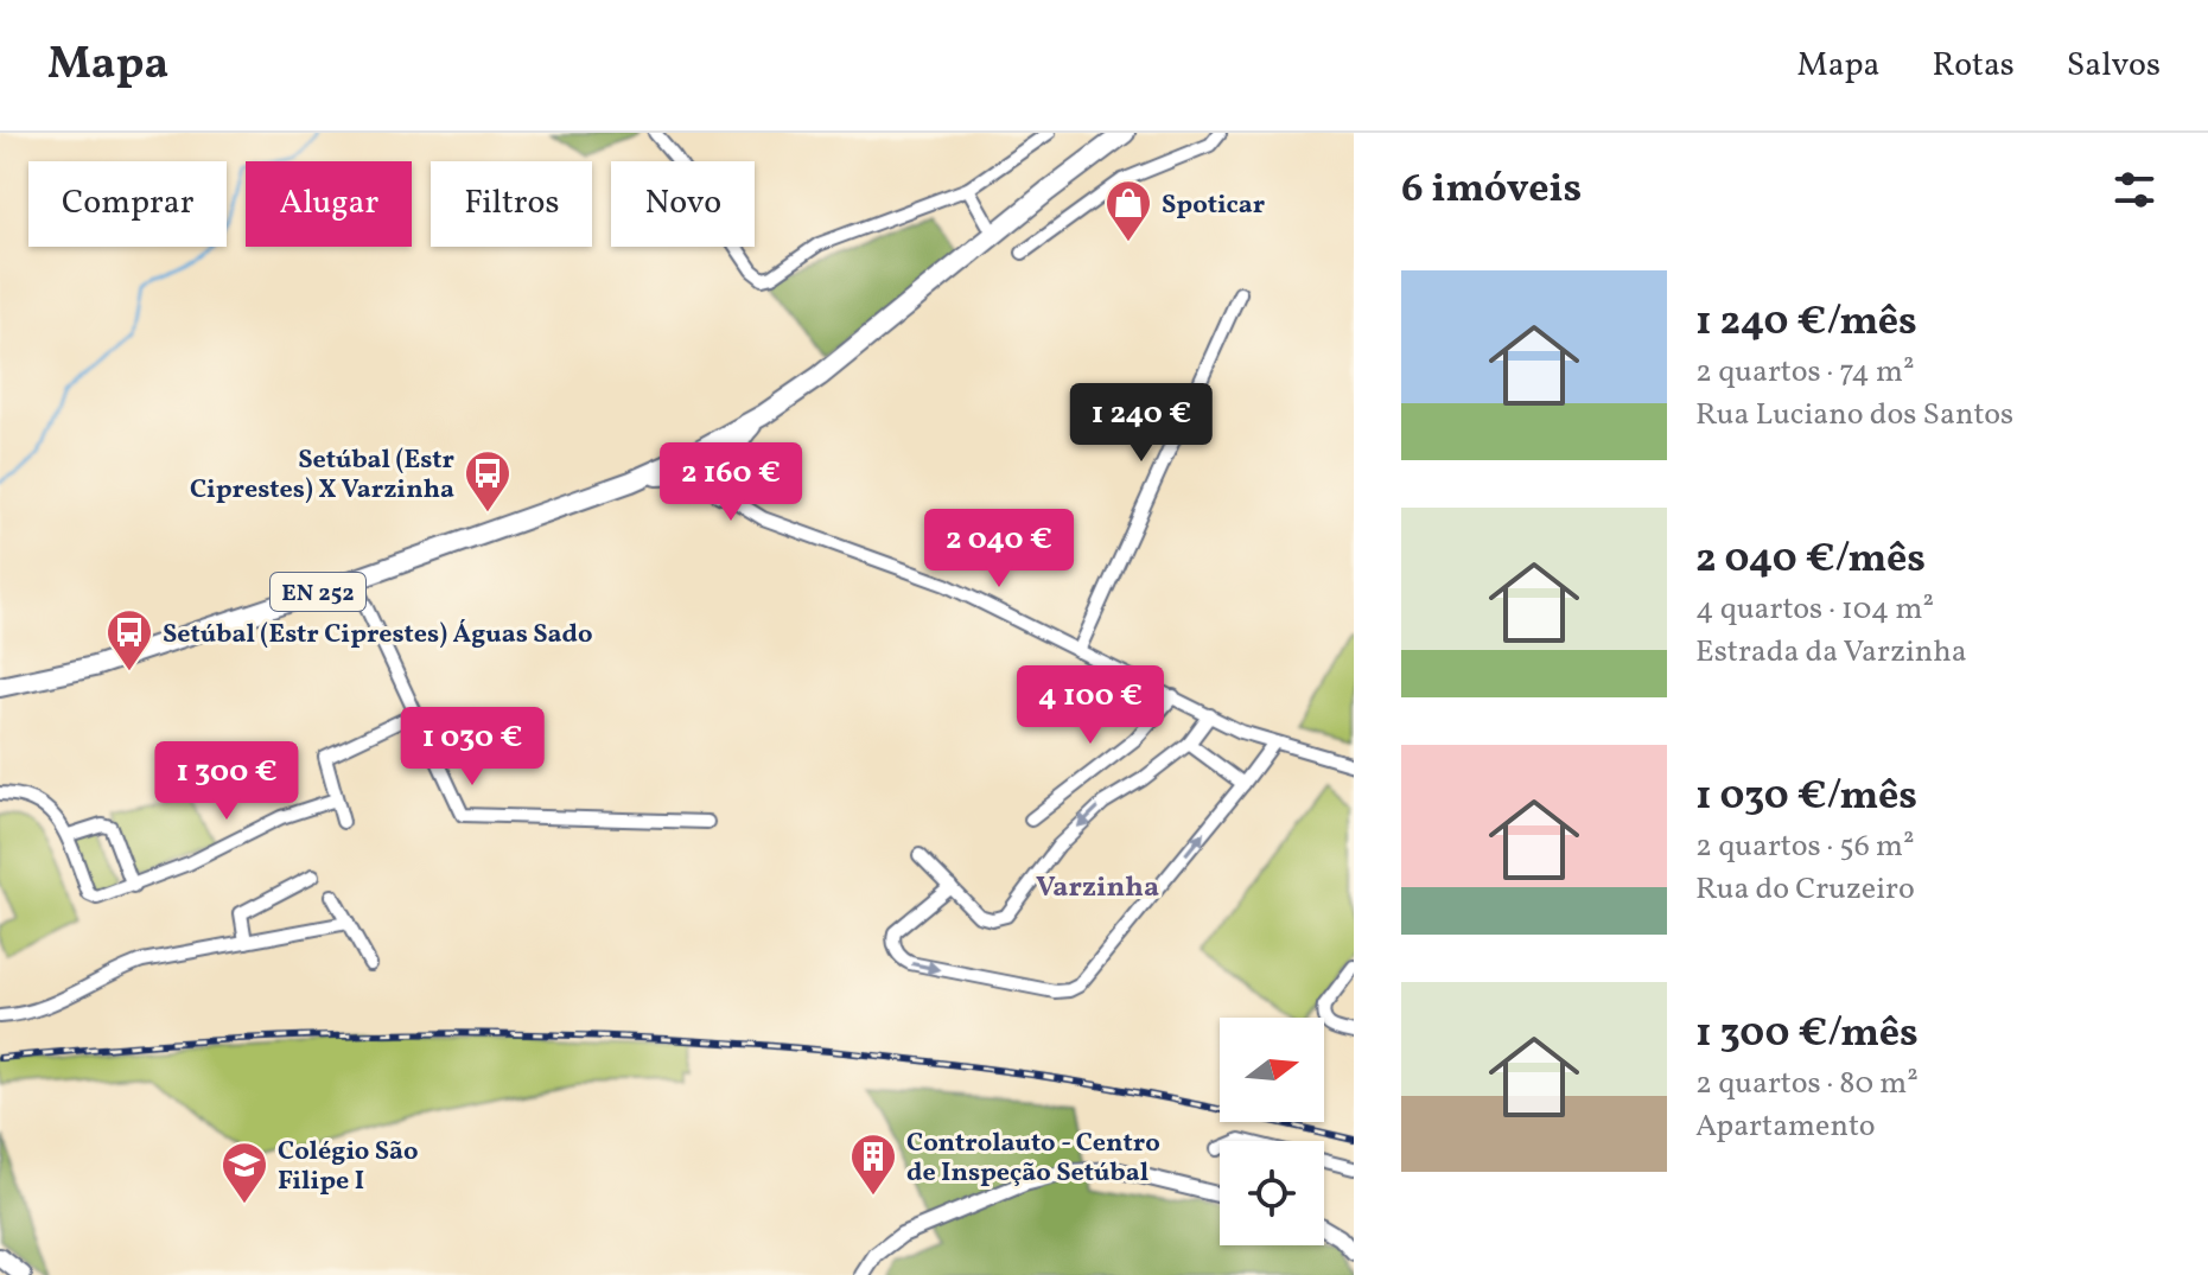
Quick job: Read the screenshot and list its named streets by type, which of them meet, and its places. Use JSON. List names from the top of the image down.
{
  "streets": {
    "main road": ["EN 252"]
  },
  "districts": ["Varzinha"],
  "places": {
    "shop": ["Spoticar"],
    "bus stop": ["Setúbal (Estr Ciprestes) X Varzinha", "Setúbal (Estr Ciprestes) Águas Sado"],
    "building": ["Controlauto - Centro de Inspeção Setúbal"],
    "school or university": ["Colégio São Filipe I"]
  },
  "north": "right",
  "page": {
    "header": "Mapa",
    "nav": ["Mapa", "Rotas", "Salvos"],
    "heading": "6 imóveis",
    "chip": [
      "Comprar",
      "Alugar",
      "Filtros",
      "Novo"
    ],
    "list": [
      {
        "name": "1 240 €/mês",
        "note": "2 quartos · 74 m² · Rua Luciano dos Santos"
      },
      {
        "name": "2 040 €/mês",
        "note": "4 quartos · 104 m² · Estrada da Varzinha"
      },
      {
        "name": "1 030 €/mês",
        "note": "2 quartos · 56 m² · Rua do Cruzeiro"
      },
      {
        "name": "1 300 €/mês",
        "note": "2 quartos · 80 m² · Apartamento"
      }
    ],
    "price": [
      "1 240 €",
      "2 160 €",
      "2 040 €",
      "4 100 €",
      "1 030 €",
      "1 300 €"
    ]
  }
}
